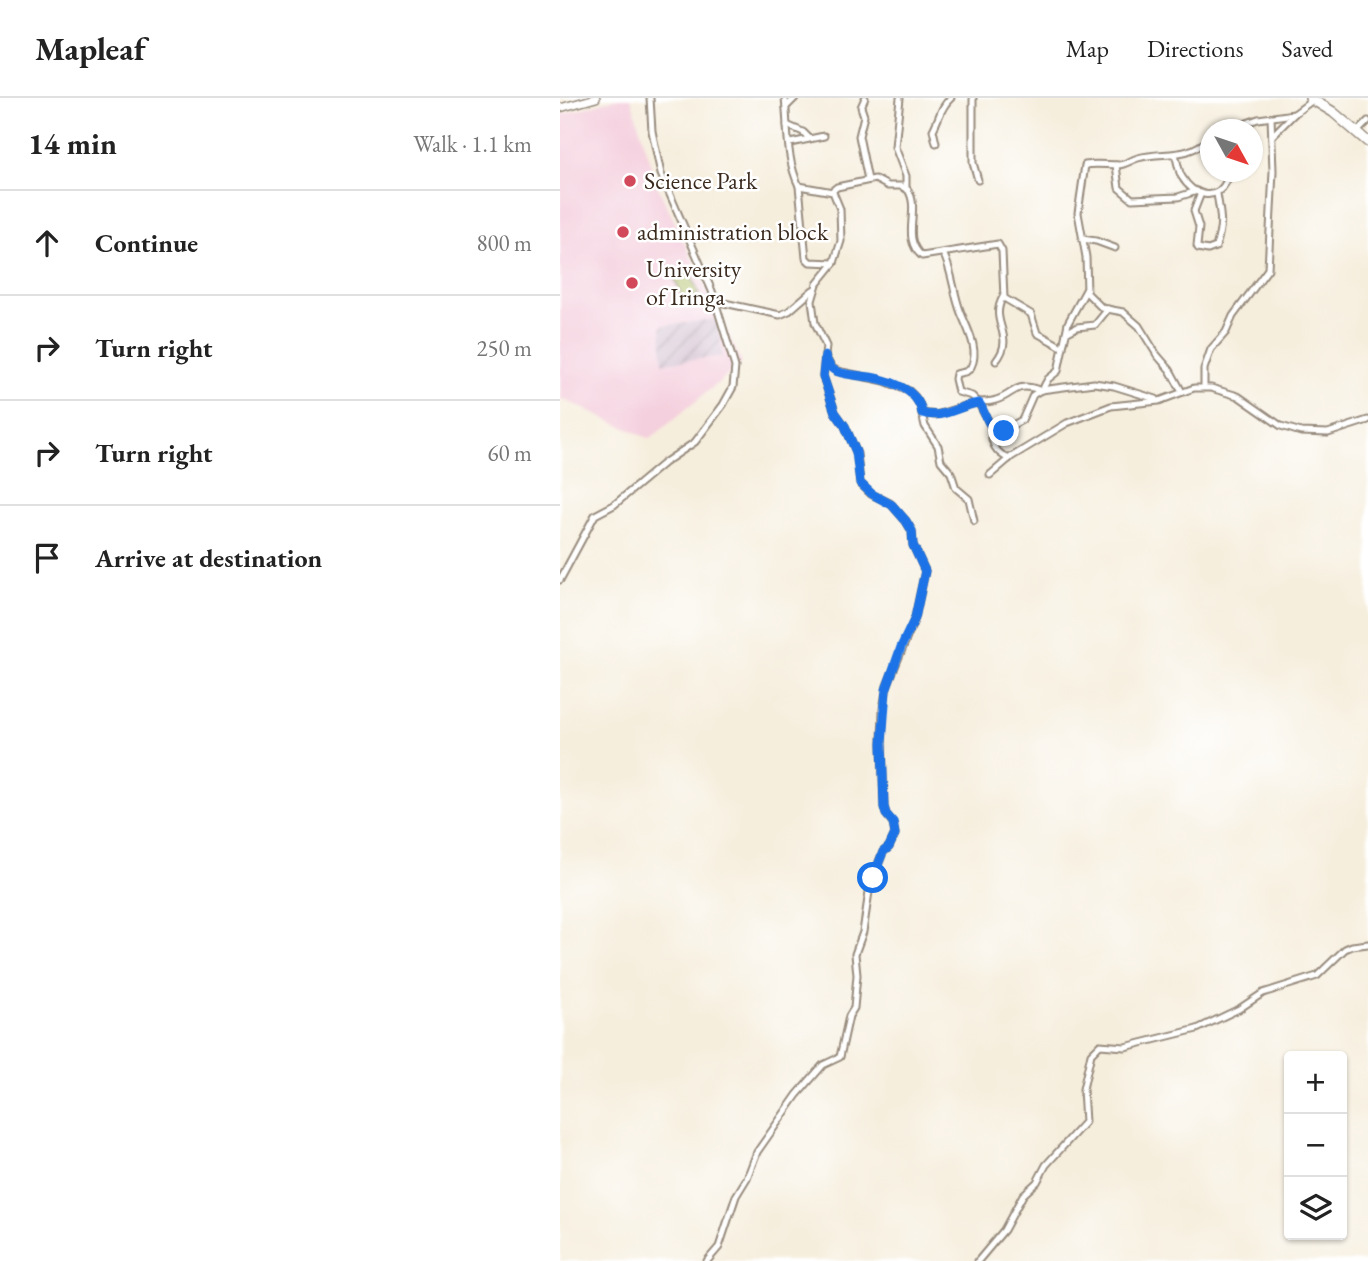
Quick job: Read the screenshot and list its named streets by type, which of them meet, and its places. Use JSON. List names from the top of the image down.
{
  "places": ["Science Park", "administration block", "University of Iringa"],
  "north": "bottom right",
  "page": {
    "header": "Mapleaf",
    "nav": ["Map", "Directions", "Saved"],
    "heading": ["14 min", "Walk · 1.1 km"],
    "list": [
      ["Continue", "800 m"],
      ["Turn right", "250 m"],
      ["Turn right", "60 m"],
      "Arrive at destination"
    ],
    "map_buttons": ["+", "−"]
  }
}
